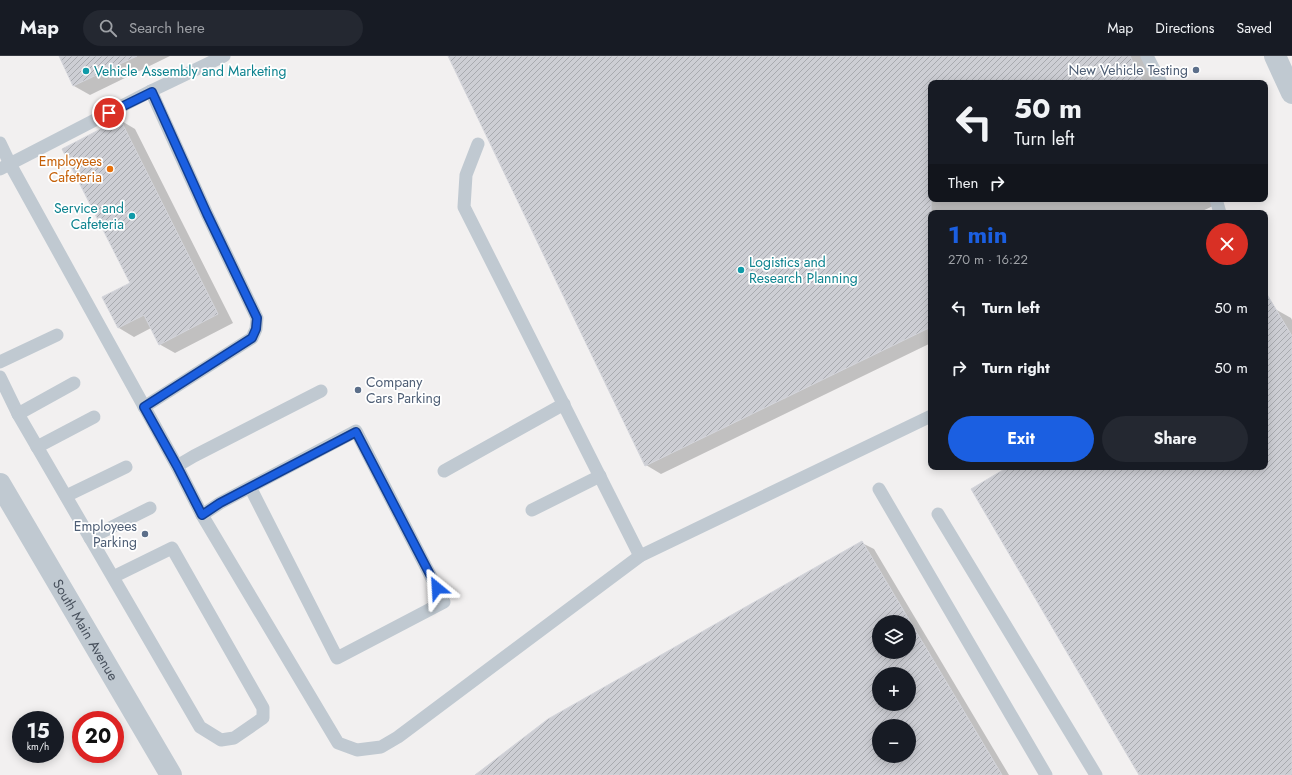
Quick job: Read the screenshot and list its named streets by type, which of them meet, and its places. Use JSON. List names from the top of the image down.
{
  "streets": {
    "street": ["South Main Avenue"]
  },
  "places": [
    "New Vehicle Testing",
    "Vehicle Assembly and Marketing",
    "Employees Cafeteria",
    "Service and Cafeteria",
    "Logistics and Research Planning",
    "Company Cars Parking",
    "Employees Parking"
  ],
  "page": {
    "header": "Map",
    "search": "Search here",
    "nav": ["Map", "Directions", "Saved"],
    "turn": ["50 m", "Turn left"],
    "then": "Then",
    "heading": ["1 min", "270 m · 16:22"],
    "list": [
      {
        "name": "Turn left",
        "value": "50 m"
      },
      {
        "name": "Turn right",
        "value": "50 m"
      }
    ],
    "buttons": ["Exit", "Share"],
    "map_buttons": ["+", "−"],
    "speed": "15 km/h",
    "limit": "20"
  }
}
